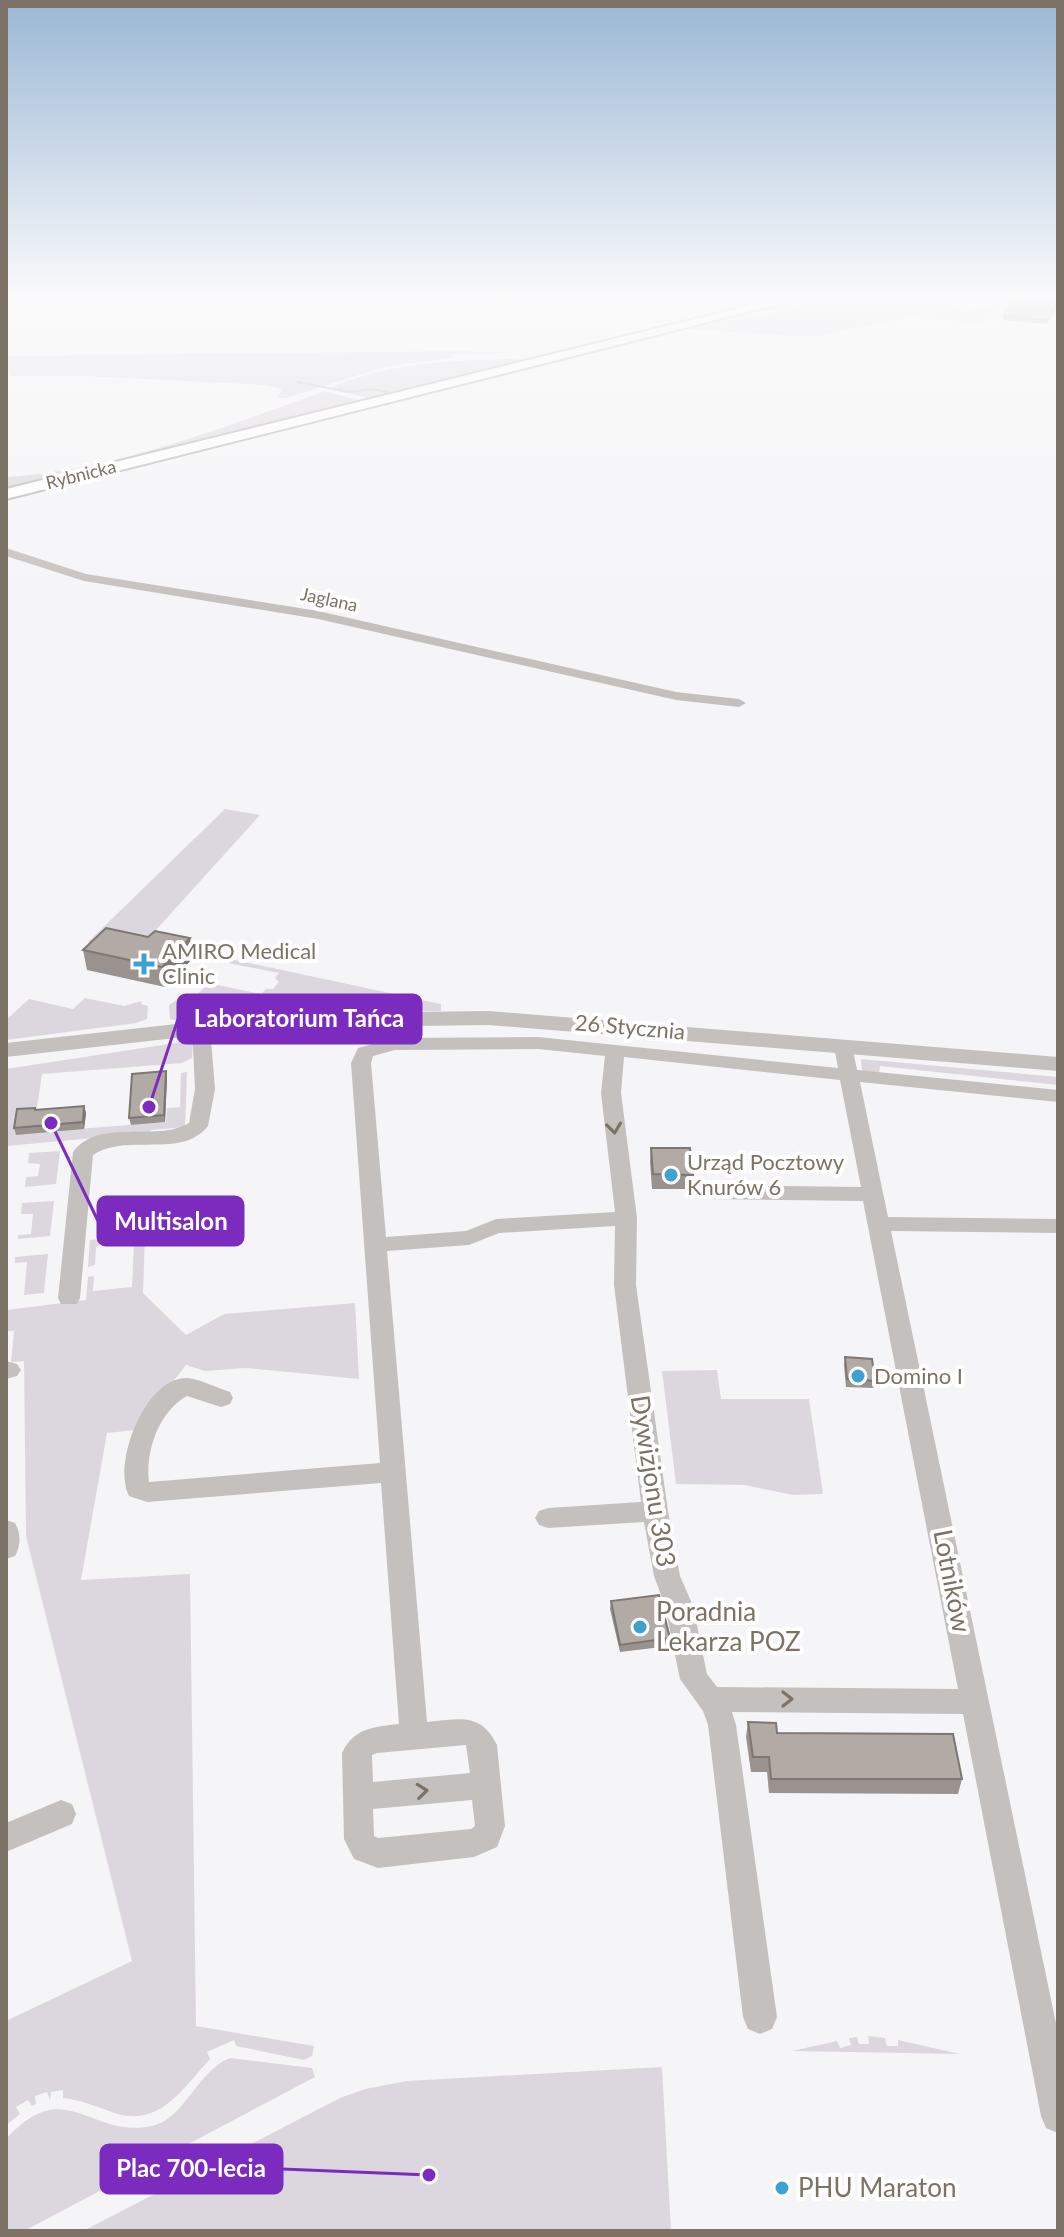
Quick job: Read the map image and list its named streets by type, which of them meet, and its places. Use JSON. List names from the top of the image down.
{
  "streets": {
    "main road": ["Rybnicka"],
    "street": [
      "Jaglana",
      "26 Stycznia",
      "Dywizjonu 303",
      "Lotników"
    ]
  },
  "crossings": [
    ["26 Stycznia", "Lotników"]
  ],
  "places": {
    "health": ["AMIRO Medical Clinic"],
    "other": [
      "Laboratorium Tańca",
      "Multisalon",
      "Urząd Pocztowy Knurów 6",
      "Domino I",
      "Poradnia Lekarza POZ",
      "Plac 700-lecia",
      "PHU Maraton"
    ]
  }
}
